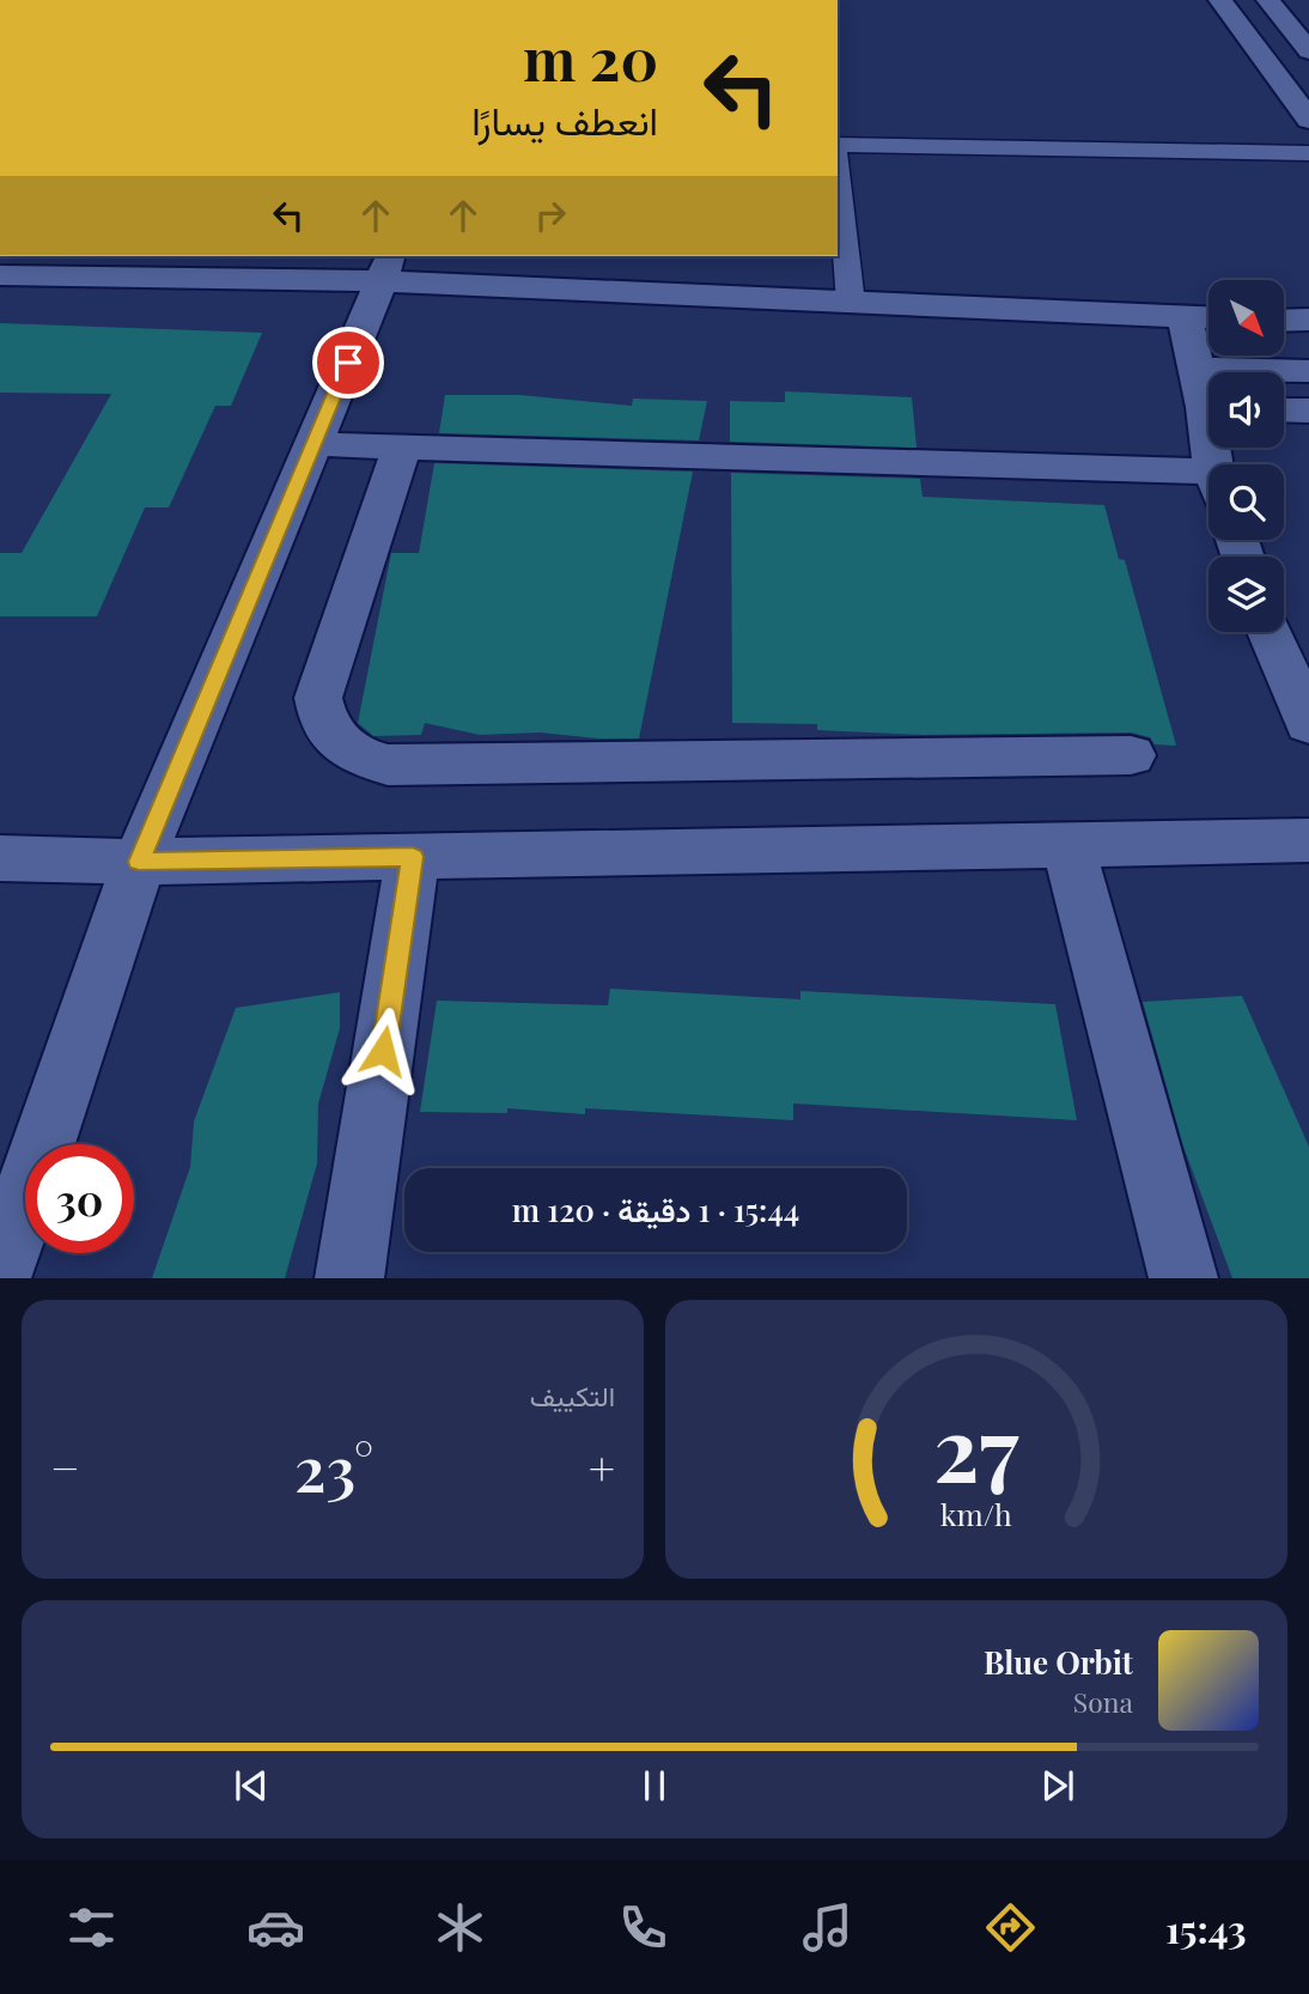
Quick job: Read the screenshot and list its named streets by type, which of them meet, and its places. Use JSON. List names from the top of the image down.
{
  "north": "bottom right",
  "page": {
    "turn": ["20 m", "انعطف يسارًا"],
    "limit": "30",
    "trip": "15:44 · 1 دقيقة · 120 m",
    "tile": "التكييف",
    "heat": ["−", "23°", "+"],
    "song": ["Blue Orbit", "Sona"],
    "tabs": "15:43",
    "gauge": ["27", "km/h"]
  }
}
